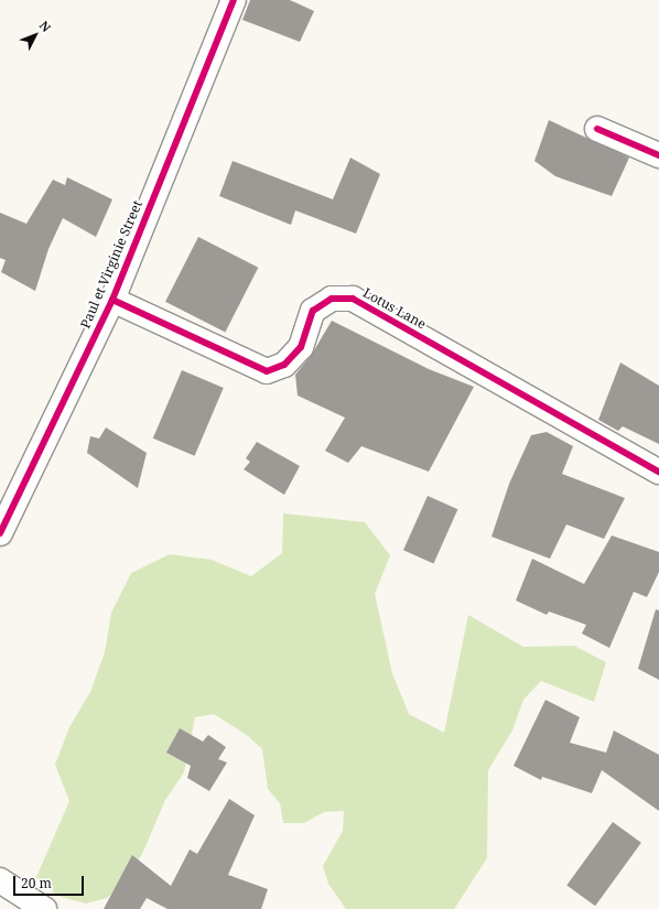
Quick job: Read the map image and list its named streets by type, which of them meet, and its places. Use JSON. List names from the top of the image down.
{
  "streets": {
    "street": ["Paul et Virginie Street", "Lotus Lane"]
  },
  "crossings": [
    ["Paul et Virginie Street", "Lotus Lane"]
  ],
  "scale_bar": "20 m",
  "north": "top right"
}
